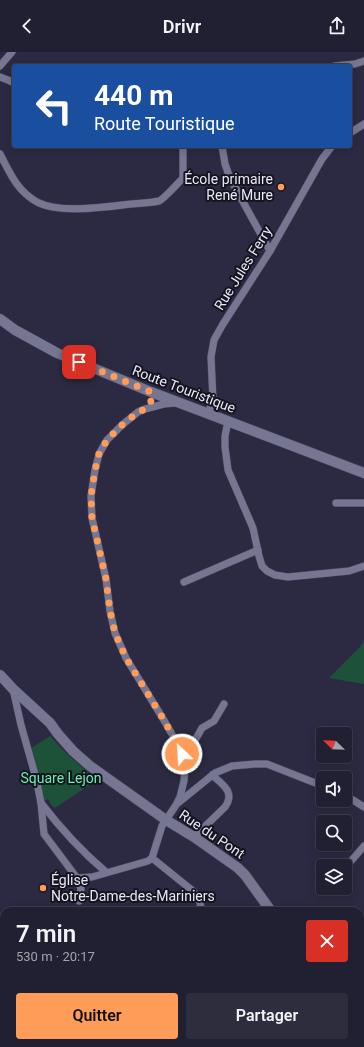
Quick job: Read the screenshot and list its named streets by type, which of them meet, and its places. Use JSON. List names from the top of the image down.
{
  "streets": {
    "street": ["Rue Jules Ferry", "Route Touristique", "Rue du Pont"]
  },
  "crossings": [
    ["Rue Jules Ferry", "Route Touristique"]
  ],
  "parks": ["Square Lejon"],
  "places": ["École primaire René Mure", "Église Notre-Dame-des-Mariniers"],
  "north": "top left",
  "page": {
    "header": "Drivr",
    "turn": ["440 m", "Route Touristique"],
    "heading": ["7 min", "530 m · 20:17"],
    "buttons": ["Quitter", "Partager"]
  }
}
